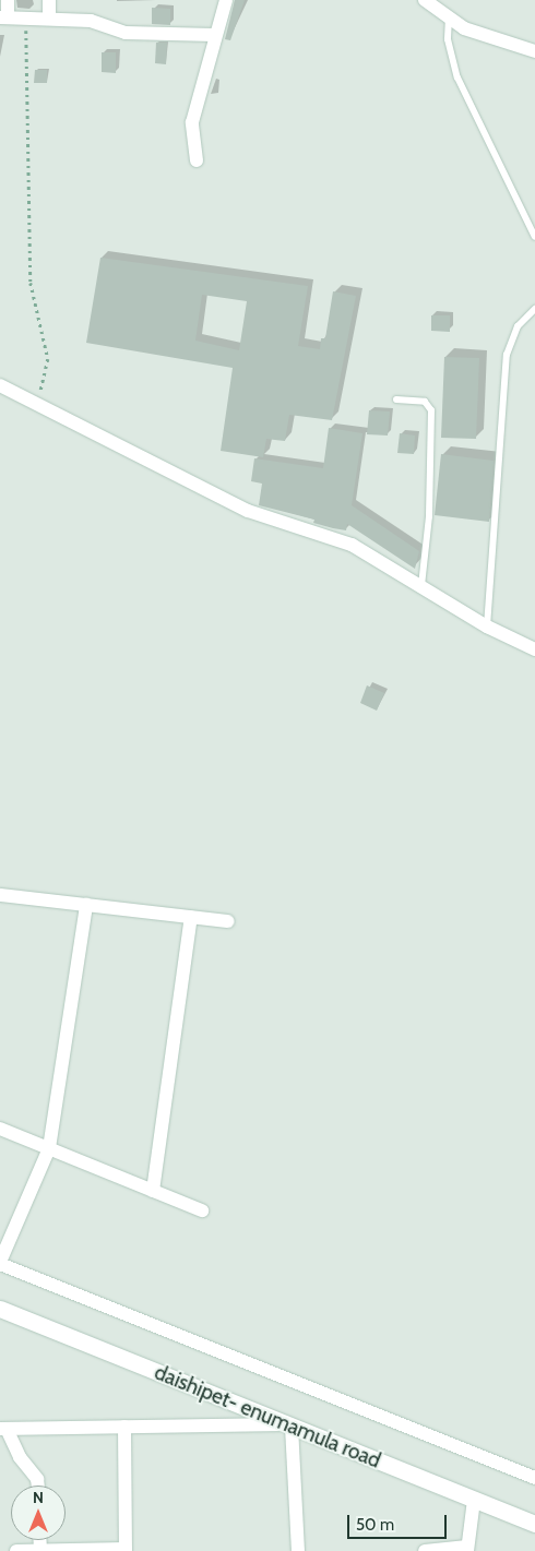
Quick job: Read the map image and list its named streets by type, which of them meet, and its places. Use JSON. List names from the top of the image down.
{
  "streets": {
    "street": ["daishipet- enumamula road"]
  },
  "scale_bar": "50 m",
  "north": "top"
}
